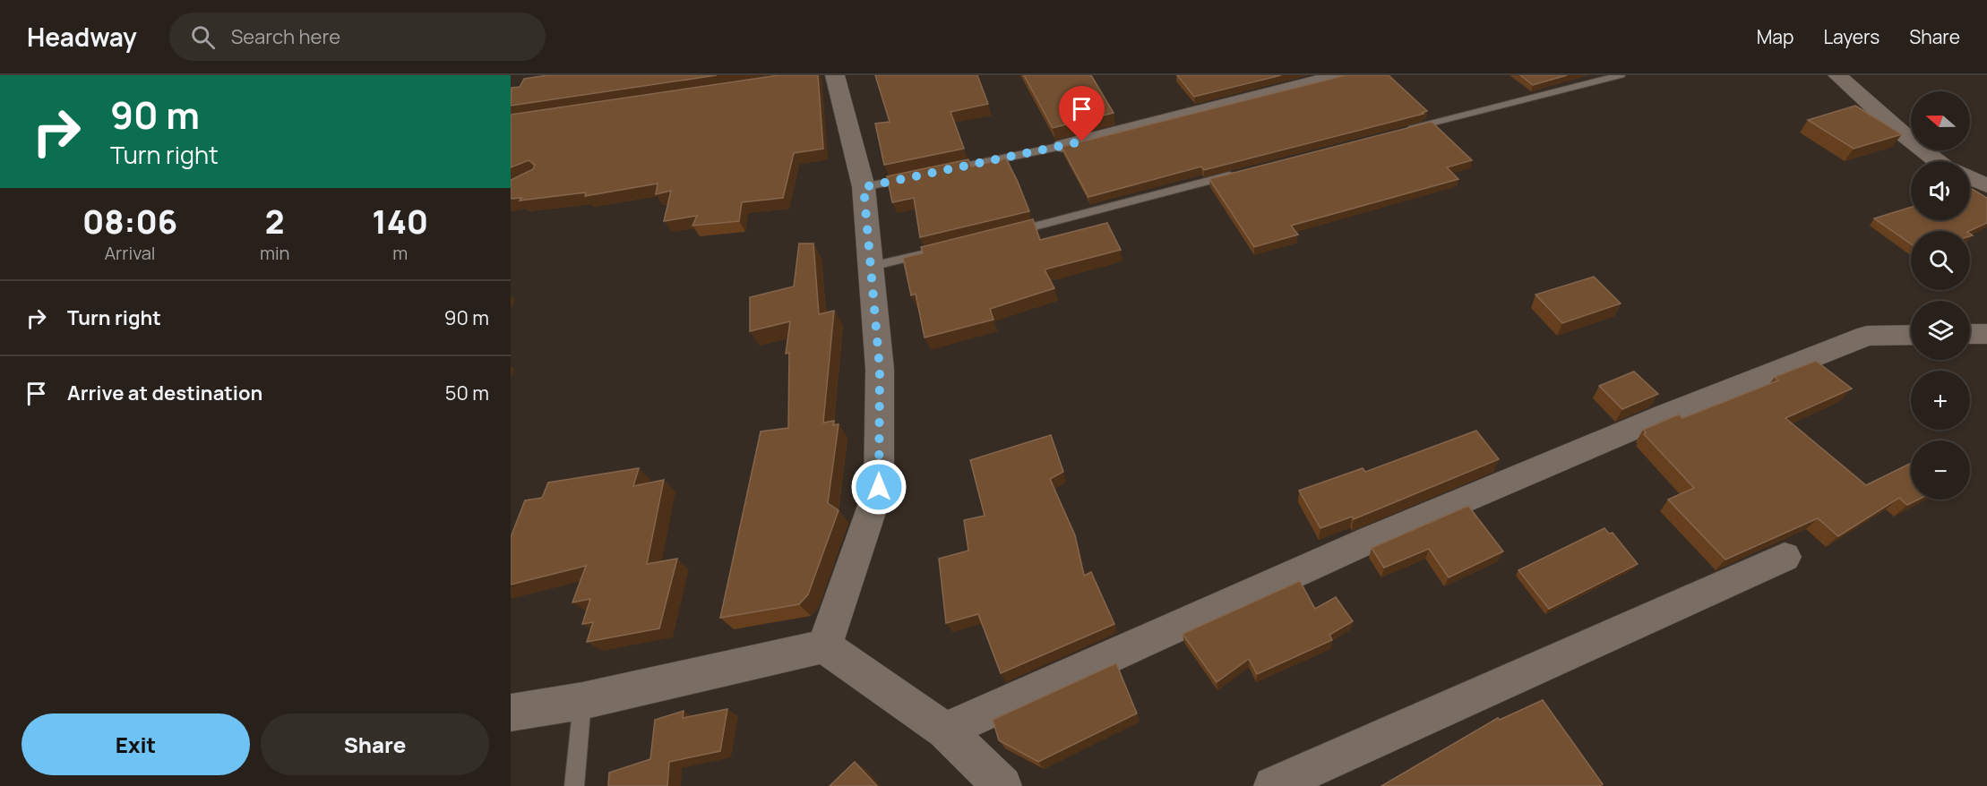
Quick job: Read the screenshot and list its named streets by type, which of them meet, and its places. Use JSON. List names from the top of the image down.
{
  "north": "left",
  "page": {
    "header": "Headway",
    "search": "Search here",
    "nav": ["Map", "Layers", "Share"],
    "turn": ["90 m", "Turn right"],
    "map_buttons": ["+", "−"],
    "eta": [
      "08:06",
      "Arrival",
      "2",
      "min",
      "140",
      "m"
    ],
    "list": [
      {
        "name": "Turn right",
        "value": "90 m"
      },
      {
        "name": "Arrive at destination",
        "value": "50 m"
      }
    ],
    "buttons": ["Exit", "Share"]
  }
}
